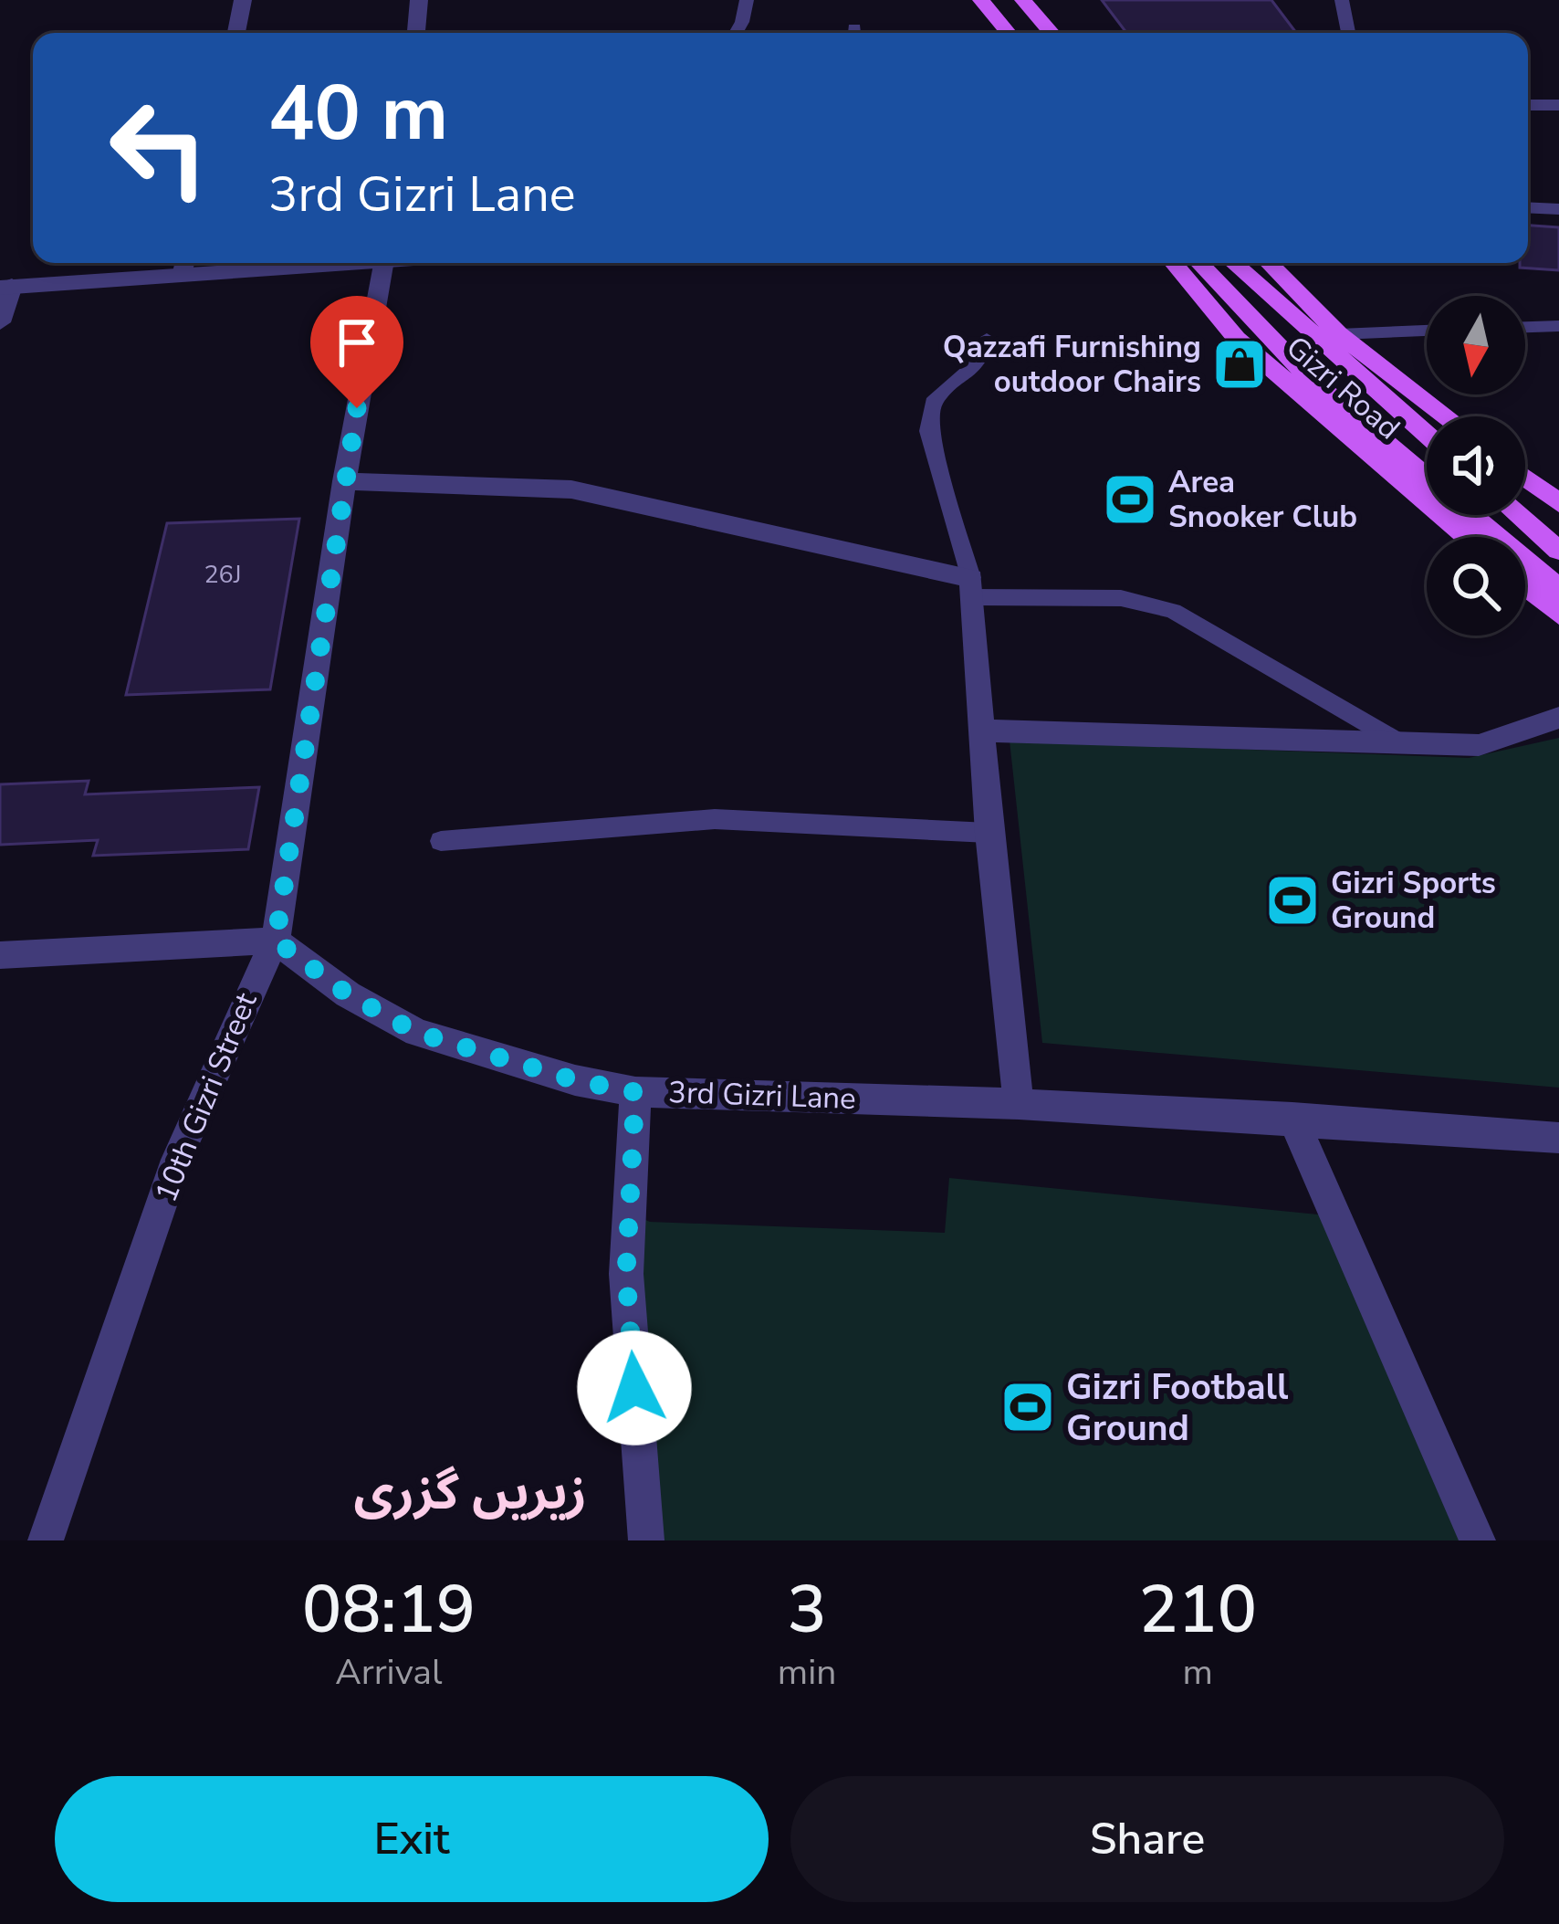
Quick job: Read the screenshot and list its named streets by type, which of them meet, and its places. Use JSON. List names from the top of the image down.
{
  "streets": {
    "main road": ["Gizri Road"],
    "street": ["3rd Gizri Lane", "10th Gizri Street"]
  },
  "crossings": [
    ["3rd Gizri Lane", "10th Gizri Street"]
  ],
  "districts": ["زیریں گزری"],
  "places": {
    "shop": ["Qazzafi Furnishing outdoor Chairs"],
    "sports": ["Area Snooker Club", "Gizri Sports Ground", "Gizri Football Ground"]
  },
  "house_numbers": ["26J"],
  "north": "bottom",
  "page": {
    "turn": ["40 m", "3rd Gizri Lane"],
    "eta": [
      "08:19",
      "Arrival",
      "3",
      "min",
      "210",
      "m"
    ],
    "buttons": ["Exit", "Share"]
  }
}
